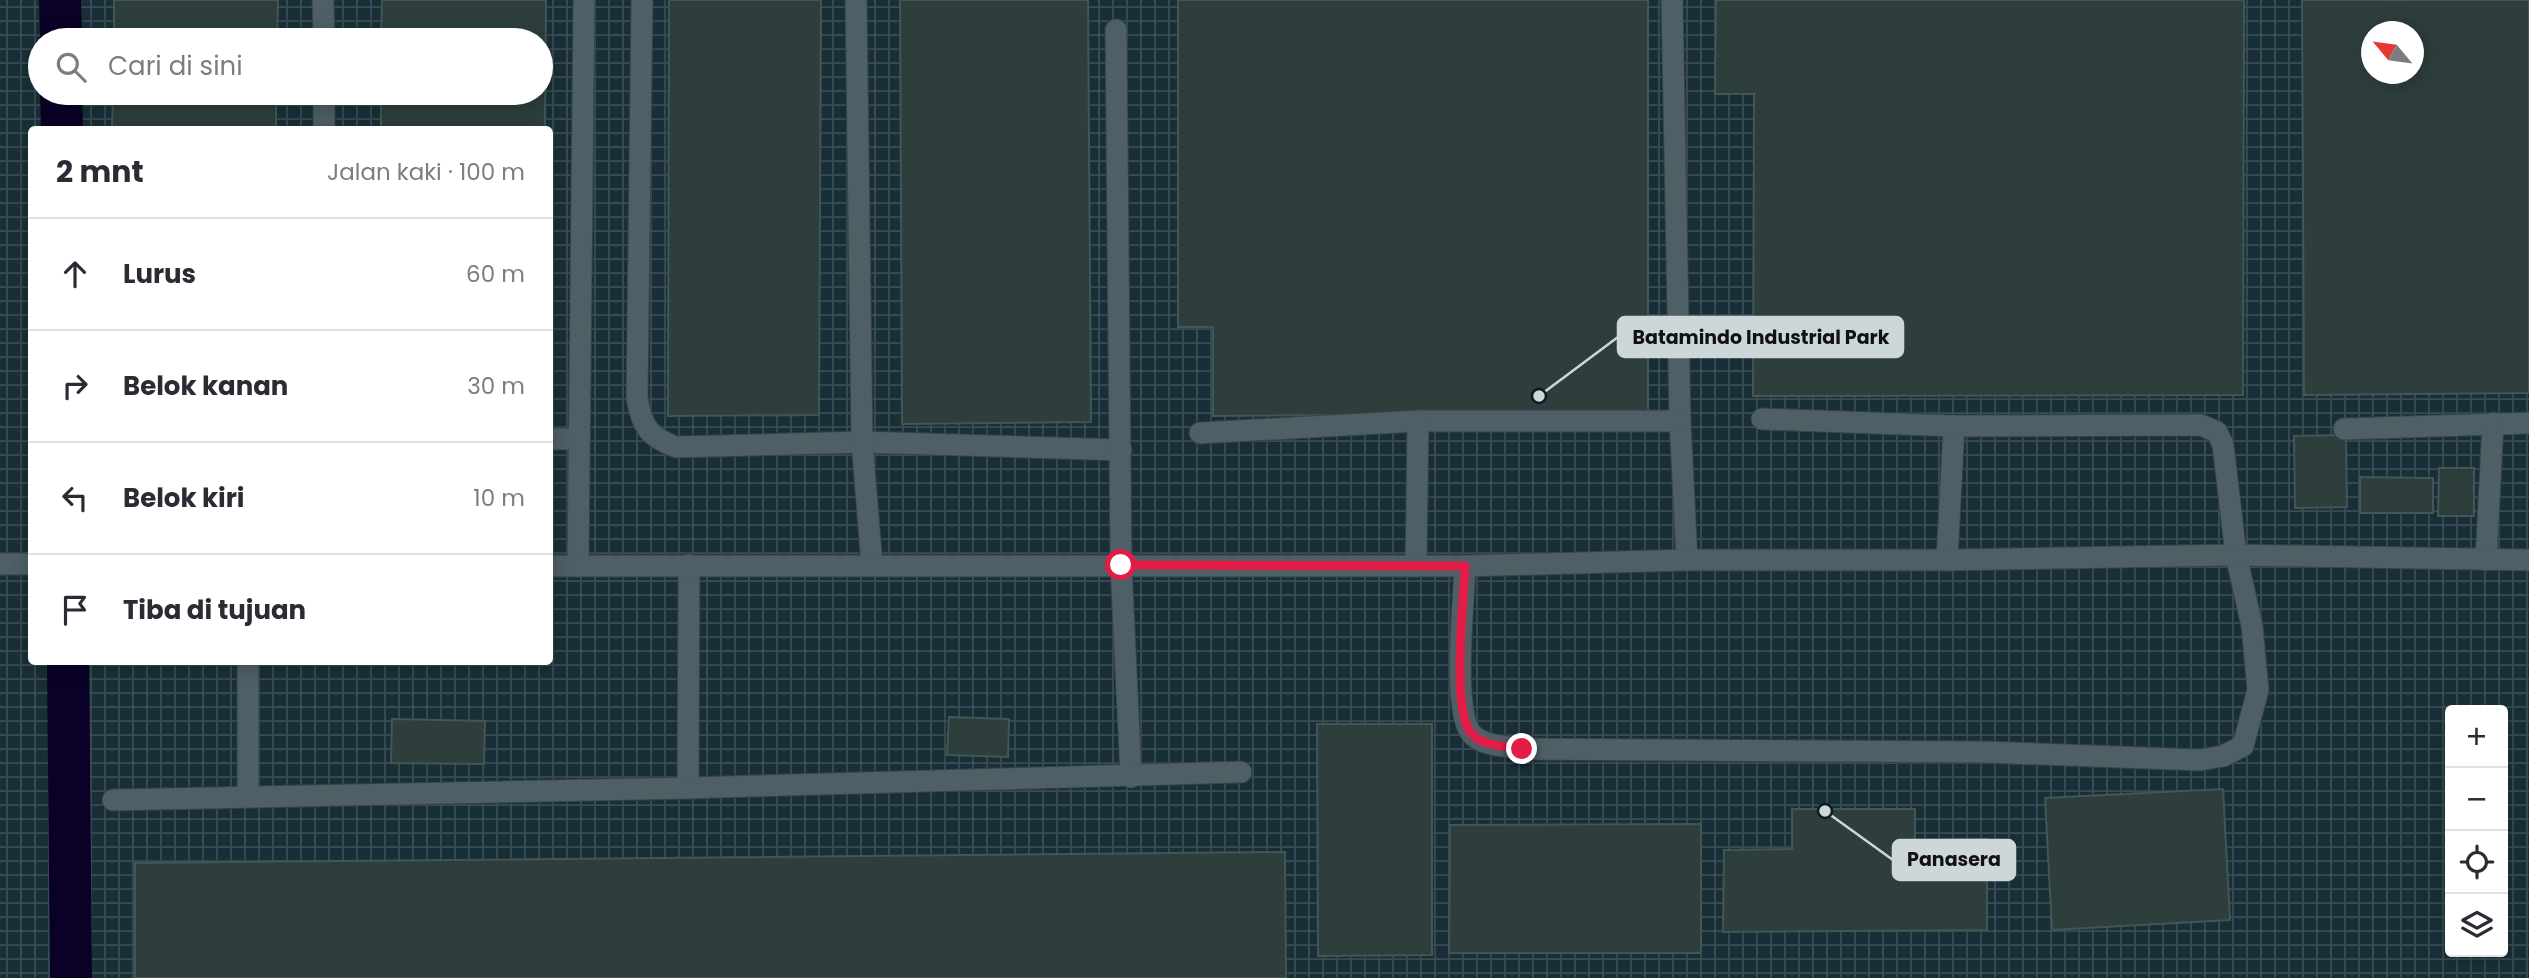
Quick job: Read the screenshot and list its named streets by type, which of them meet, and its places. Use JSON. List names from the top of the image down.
{
  "places": ["Batamindo Industrial Park", "Panasera"],
  "north": "top left",
  "page": {
    "search": "Cari di sini",
    "heading": ["2 mnt", "Jalan kaki · 100 m"],
    "list": [
      ["Lurus", "60 m"],
      ["Belok kanan", "30 m"],
      ["Belok kiri", "10 m"],
      "Tiba di tujuan"
    ],
    "map_buttons": ["+", "−"]
  }
}
